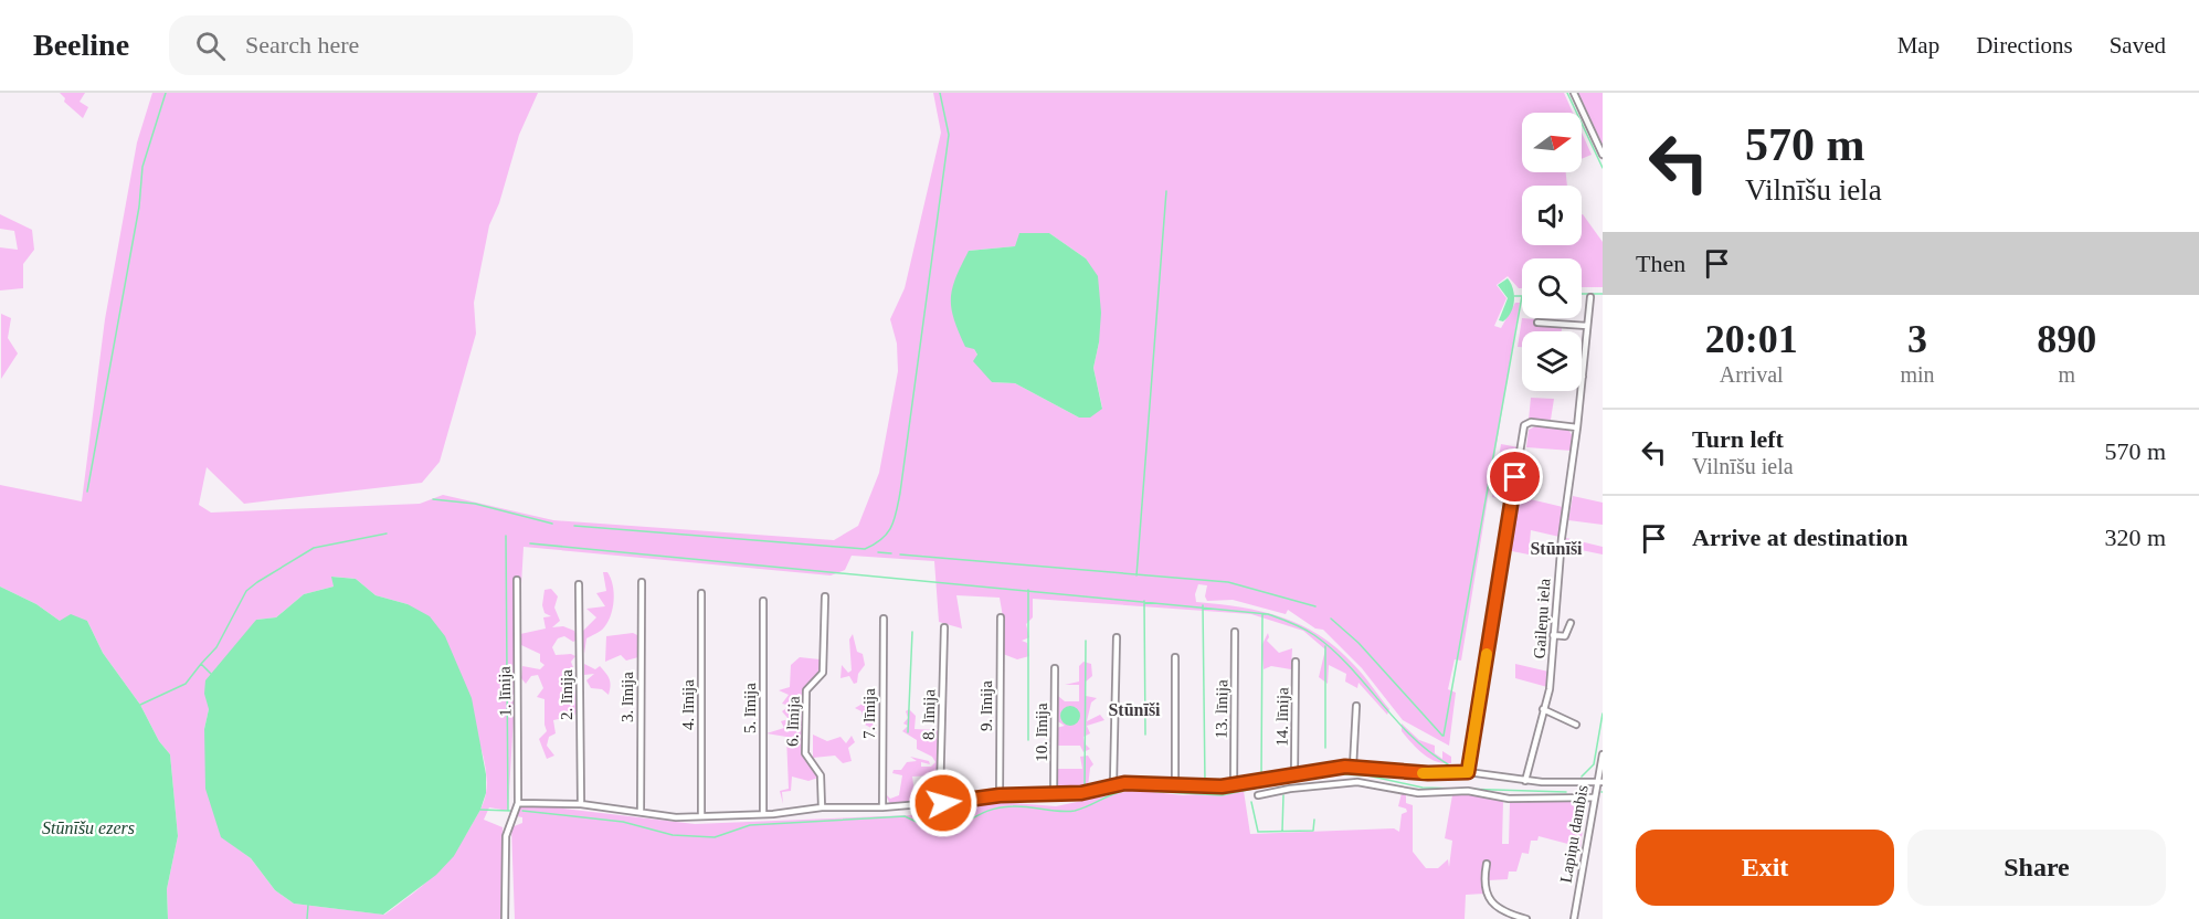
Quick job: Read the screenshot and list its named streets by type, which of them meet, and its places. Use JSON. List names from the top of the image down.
{
  "streets": {
    "street": [
      "Gaileņu iela",
      "1. līnija",
      "2. līnija",
      "3. līnija",
      "4. līnija",
      "9. līnija",
      "5. līnija",
      "13. līnija",
      "7. līnija",
      "8. līnija",
      "14. līnija",
      "6. līnija",
      "10. līnija",
      "Lapiņu dambis"
    ]
  },
  "districts": ["Stūnīši", "Stūnīši"],
  "water": ["Stūnīšu ezers"],
  "north": "right",
  "page": {
    "header": "Beeline",
    "search": "Search here",
    "nav": ["Map", "Directions", "Saved"],
    "turn": ["570 m", "Vilnīšu iela"],
    "then": "Then",
    "eta": [
      "20:01",
      "Arrival",
      "3",
      "min",
      "890",
      "m"
    ],
    "list": [
      {
        "name": "Turn left",
        "note": "Vilnīšu iela",
        "value": "570 m"
      },
      {
        "name": "Arrive at destination",
        "value": "320 m"
      }
    ],
    "buttons": ["Exit", "Share"]
  }
}
